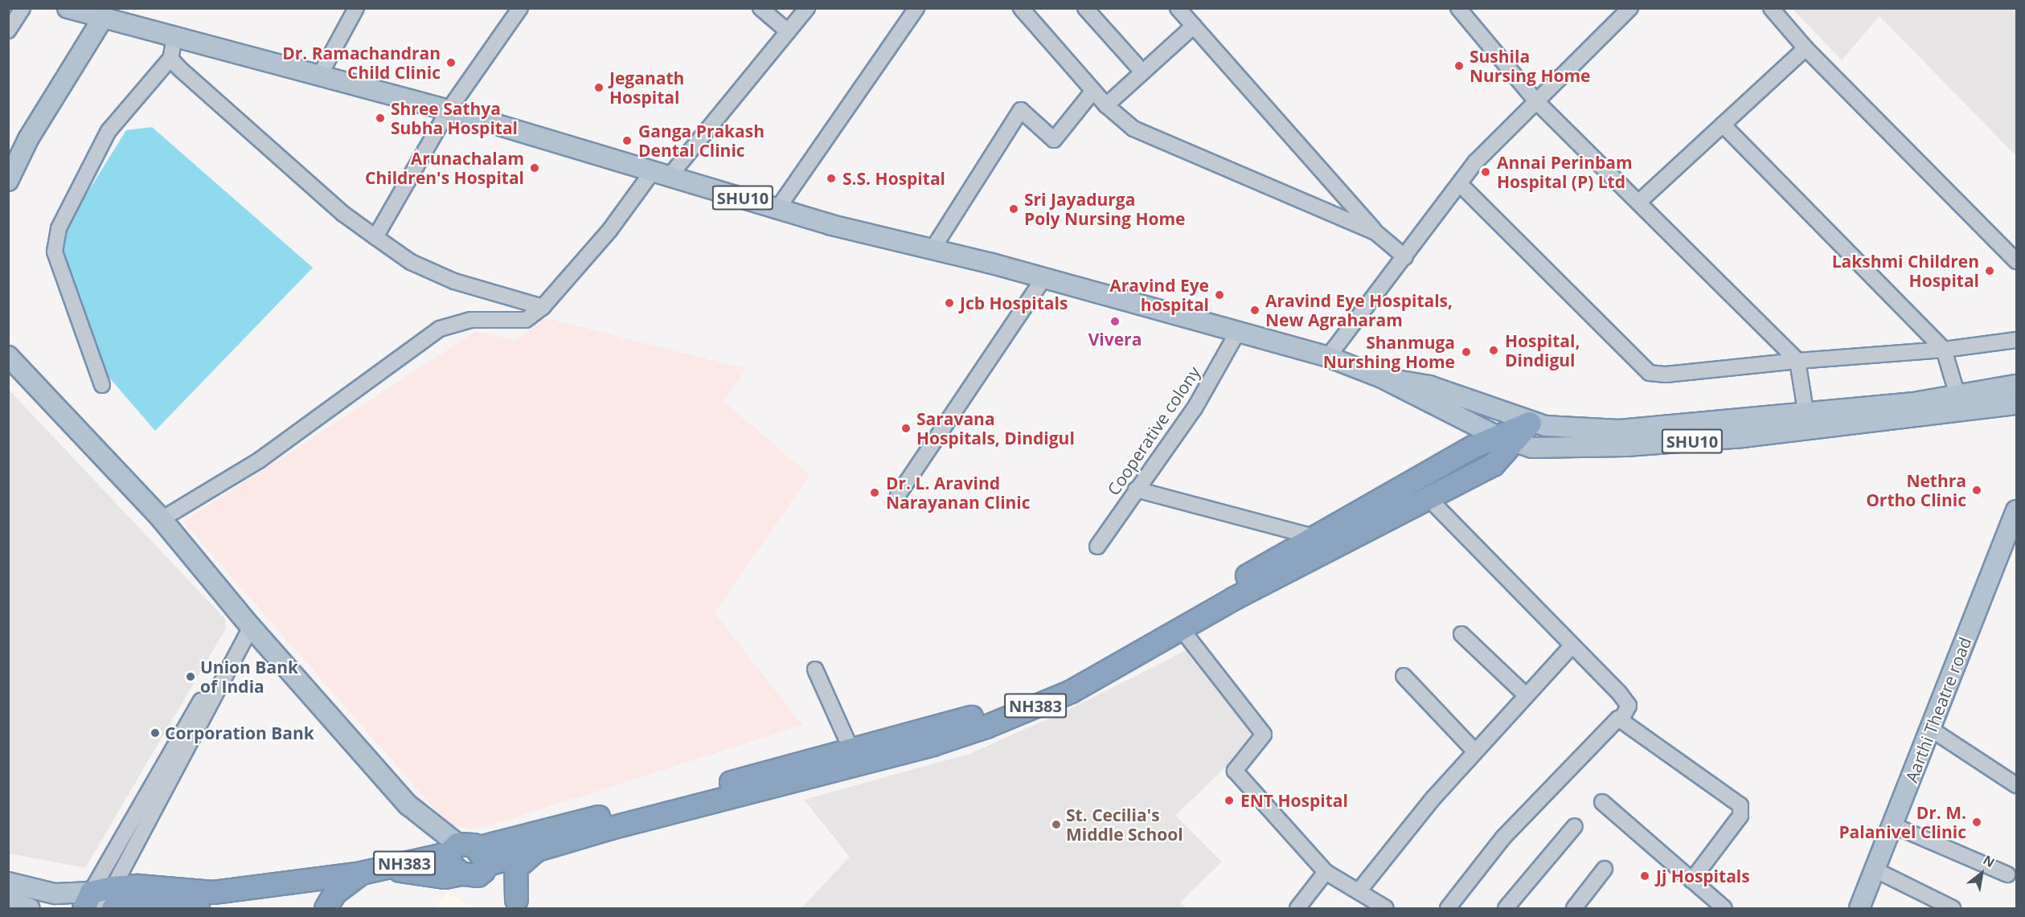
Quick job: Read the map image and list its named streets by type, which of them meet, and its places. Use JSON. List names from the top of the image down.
{
  "streets": {
    "highway": ["NH383"],
    "main road": ["SHU10", "Aarthi Theatre road"],
    "street": ["Cooperative colony"]
  },
  "crossings": [
    ["SHU10", "Cooperative colony"],
    ["SHU10", "NH383"]
  ],
  "places": [
    "Dr. Ramachandran Child Clinic",
    "Sushila Nursing Home",
    "Jeganath Hospital",
    "Shree Sathya Subha Hospital",
    "Ganga Prakash Dental Clinic",
    "Arunachalam Children's Hospital",
    "Annai Perinbam Hospital (P) Ltd",
    "S.S. Hospital",
    "Sri Jayadurga Poly Nursing Home",
    "Lakshmi Children Hospital",
    "Aravind Eye hospital",
    "Jcb Hospitals",
    "Aravind Eye Hospitals, New Agraharam",
    "Vivera",
    "Hospital, Dindigul",
    "Shanmuga Nurshing Home",
    "Saravana Hospitals, Dindigul",
    "Nethra Ortho Clinic",
    "Dr. L. Aravind Narayanan Clinic",
    "Union Bank of India",
    "Corporation Bank",
    "ENT Hospital",
    "Dr. M. Palanivel Clinic",
    "St. Cecilia's Middle School",
    "Jj Hospitals"
  ],
  "north": "top right"
}
